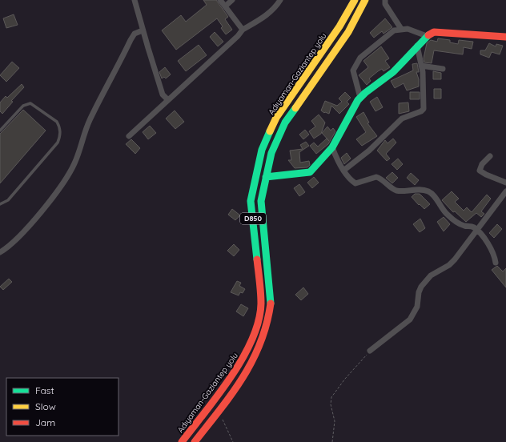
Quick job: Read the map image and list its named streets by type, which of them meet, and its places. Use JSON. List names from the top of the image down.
{
  "streets": {
    "main road": ["Adıyaman-Gaziantep yolu", "D850"]
  },
  "legend": ["Fast", "Slow", "Jam"]
}
